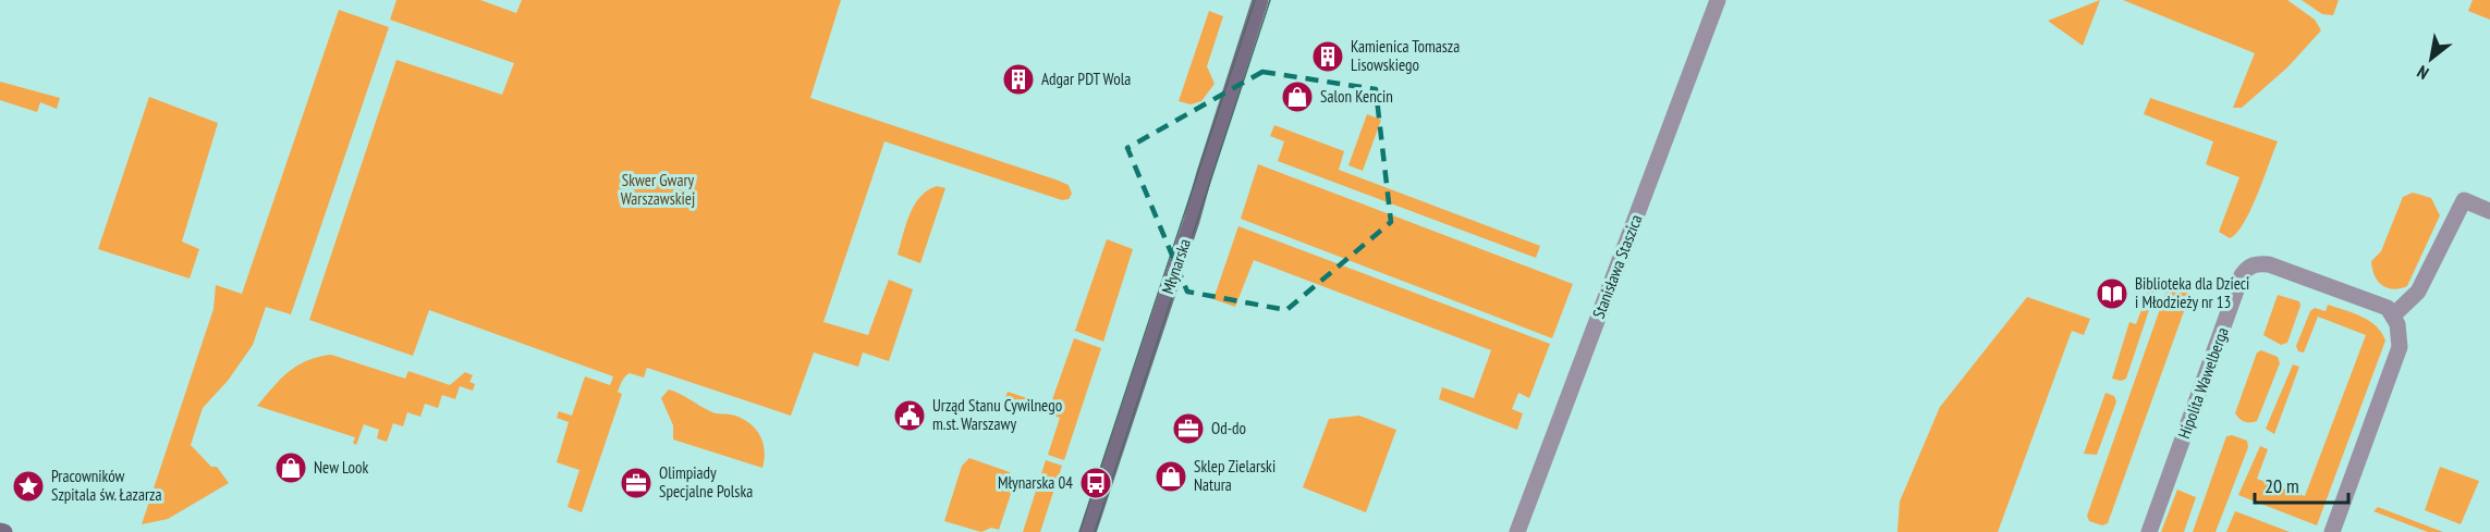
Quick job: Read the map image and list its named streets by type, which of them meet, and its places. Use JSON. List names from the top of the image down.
{
  "streets": {
    "street": ["Młynarska", "Stanisława Staszica", "Hipolita Wawelberga"]
  },
  "parks": ["Skwer Gwary Warszawskiej"],
  "places": {
    "building": ["Kamienica Tomasza Lisowskiego", "Adgar PDT Wola"],
    "shop": ["Salon Kencin", "New Look", "Sklep Zielarski Natura"],
    "library": ["Biblioteka dla Dzieci i Młodzieży nr 13"],
    "public building": ["Urząd Stanu Cywilnego m.st. Warszawy"],
    "office": ["Od-do", "Olimpiady Specjalne Polska"],
    "bus stop": ["Młynarska 04"],
    "place": ["Pracowników Szpitala św. Łazarza"]
  },
  "scale_bar": "20 m",
  "north": "bottom left"
}
